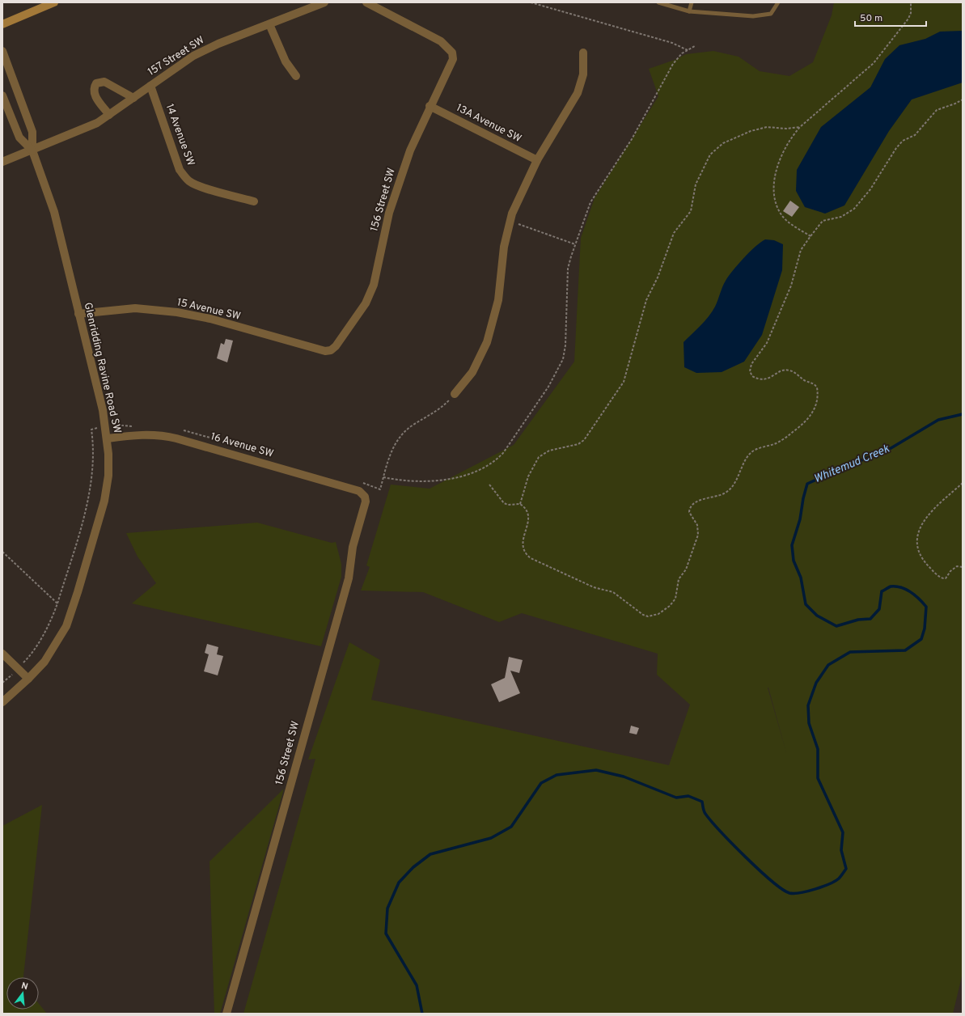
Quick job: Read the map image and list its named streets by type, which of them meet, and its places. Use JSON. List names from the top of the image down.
{
  "streets": {
    "street": [
      "157 Street SW",
      "13A Avenue SW",
      "14 Avenue SW",
      "156 Street SW",
      "15 Avenue SW",
      "Glenridding Ravine Road SW",
      "16 Avenue SW"
    ]
  },
  "crossings": [
    ["157 Street SW", "14 Avenue SW"],
    ["157 Street SW", "Glenridding Ravine Road SW"],
    ["13A Avenue SW", "156 Street SW"],
    ["156 Street SW", "15 Avenue SW"],
    ["156 Street SW", "16 Avenue SW"],
    ["15 Avenue SW", "Glenridding Ravine Road SW"],
    ["Glenridding Ravine Road SW", "16 Avenue SW"]
  ],
  "water": ["Whitemud Creek"],
  "scale_bar": "50 m",
  "north": "top"
}
